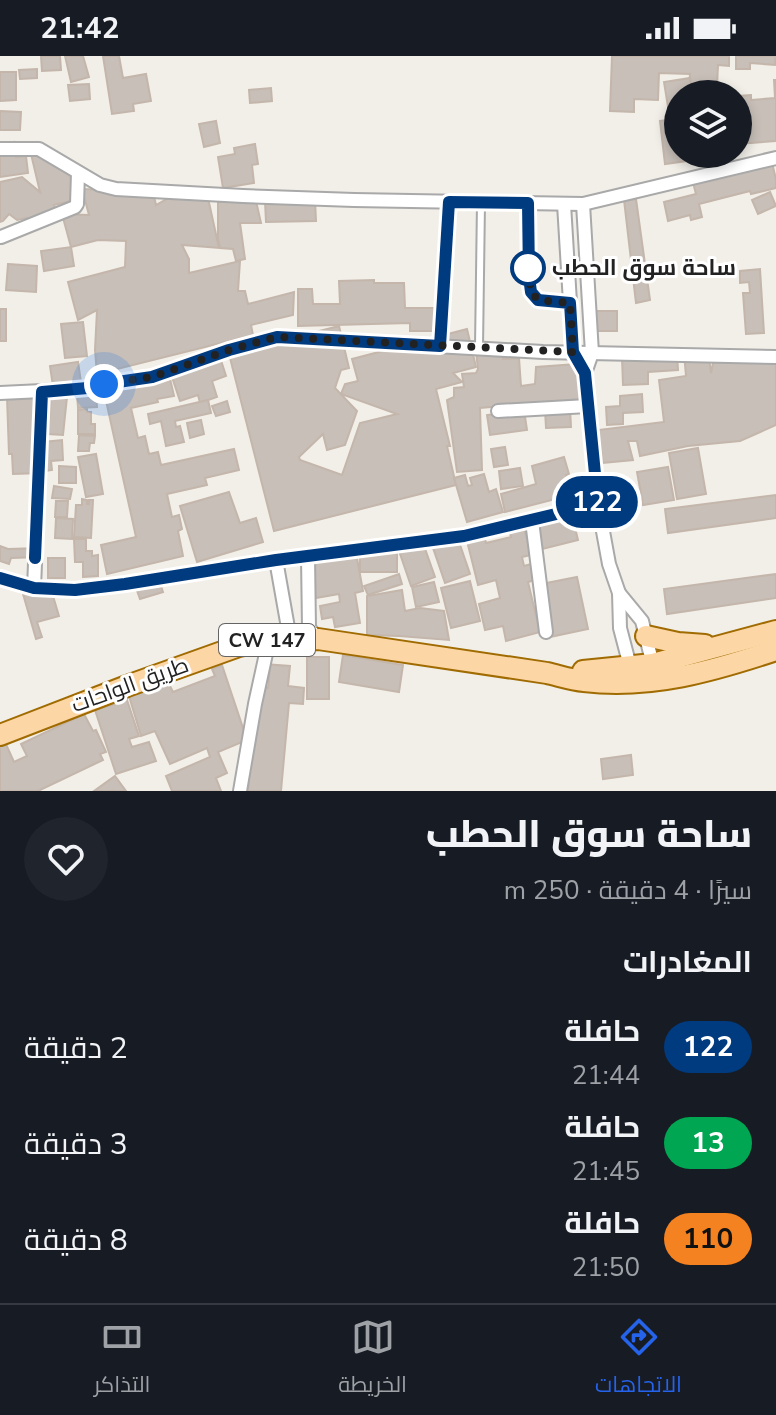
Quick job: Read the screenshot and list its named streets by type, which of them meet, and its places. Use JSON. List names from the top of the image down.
{
  "streets": {
    "main road": ["CW 147", "طريق الواحات"]
  },
  "places": ["ساحة سوق الحطب"],
  "lines": ["bus line 122"],
  "page": {
    "status": "21:42",
    "on_map": "122",
    "heading": [
      ["ساحة سوق الحطب", "سيرًا · 4 دقيقة · 250 m"],
      "المغادرات"
    ],
    "list": [
      {
        "mark": "122",
        "name": "حافلة",
        "note": "21:44",
        "value": "2 دقيقة"
      },
      {
        "mark": "13",
        "name": "حافلة",
        "note": "21:45",
        "value": "3 دقيقة"
      },
      {
        "mark": "110",
        "name": "حافلة",
        "note": "21:50",
        "value": "8 دقيقة"
      }
    ],
    "tabs": ["الاتجاهات", "الخريطة", "التذاكر"]
  }
}
